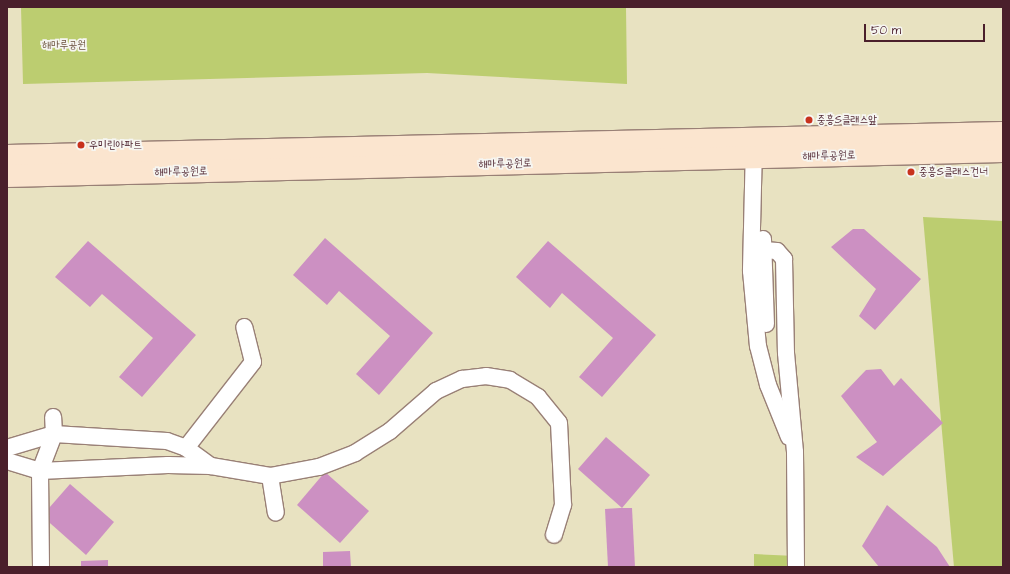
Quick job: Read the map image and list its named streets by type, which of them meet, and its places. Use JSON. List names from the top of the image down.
{
  "streets": {
    "street": ["해마루공원로"]
  },
  "parks": ["해마루공원"],
  "places": ["중흥S클래스앞", "우미린아파트", "중흥S클래스건너"],
  "scale_bar": "50 m"
}
